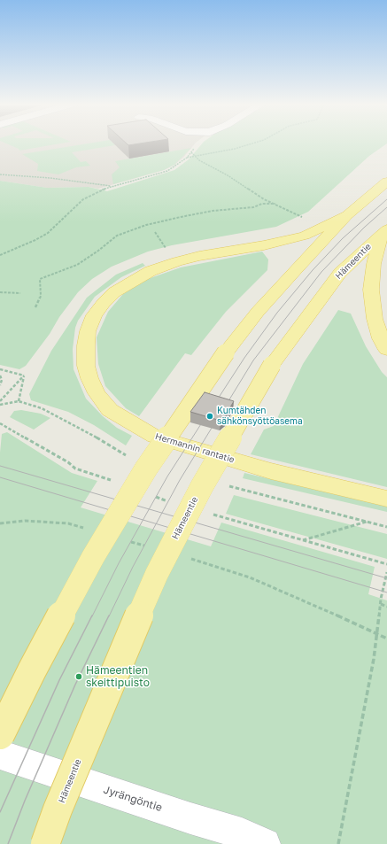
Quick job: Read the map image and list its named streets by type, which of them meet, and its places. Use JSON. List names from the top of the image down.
{
  "streets": {
    "main road": ["Hämeentie", "Hermannin rantatie"],
    "street": ["Jyrängöntie"]
  },
  "places": ["Kumtähden sähkönsyöttöasema", "Hämeentien skeittipuisto"]
}
